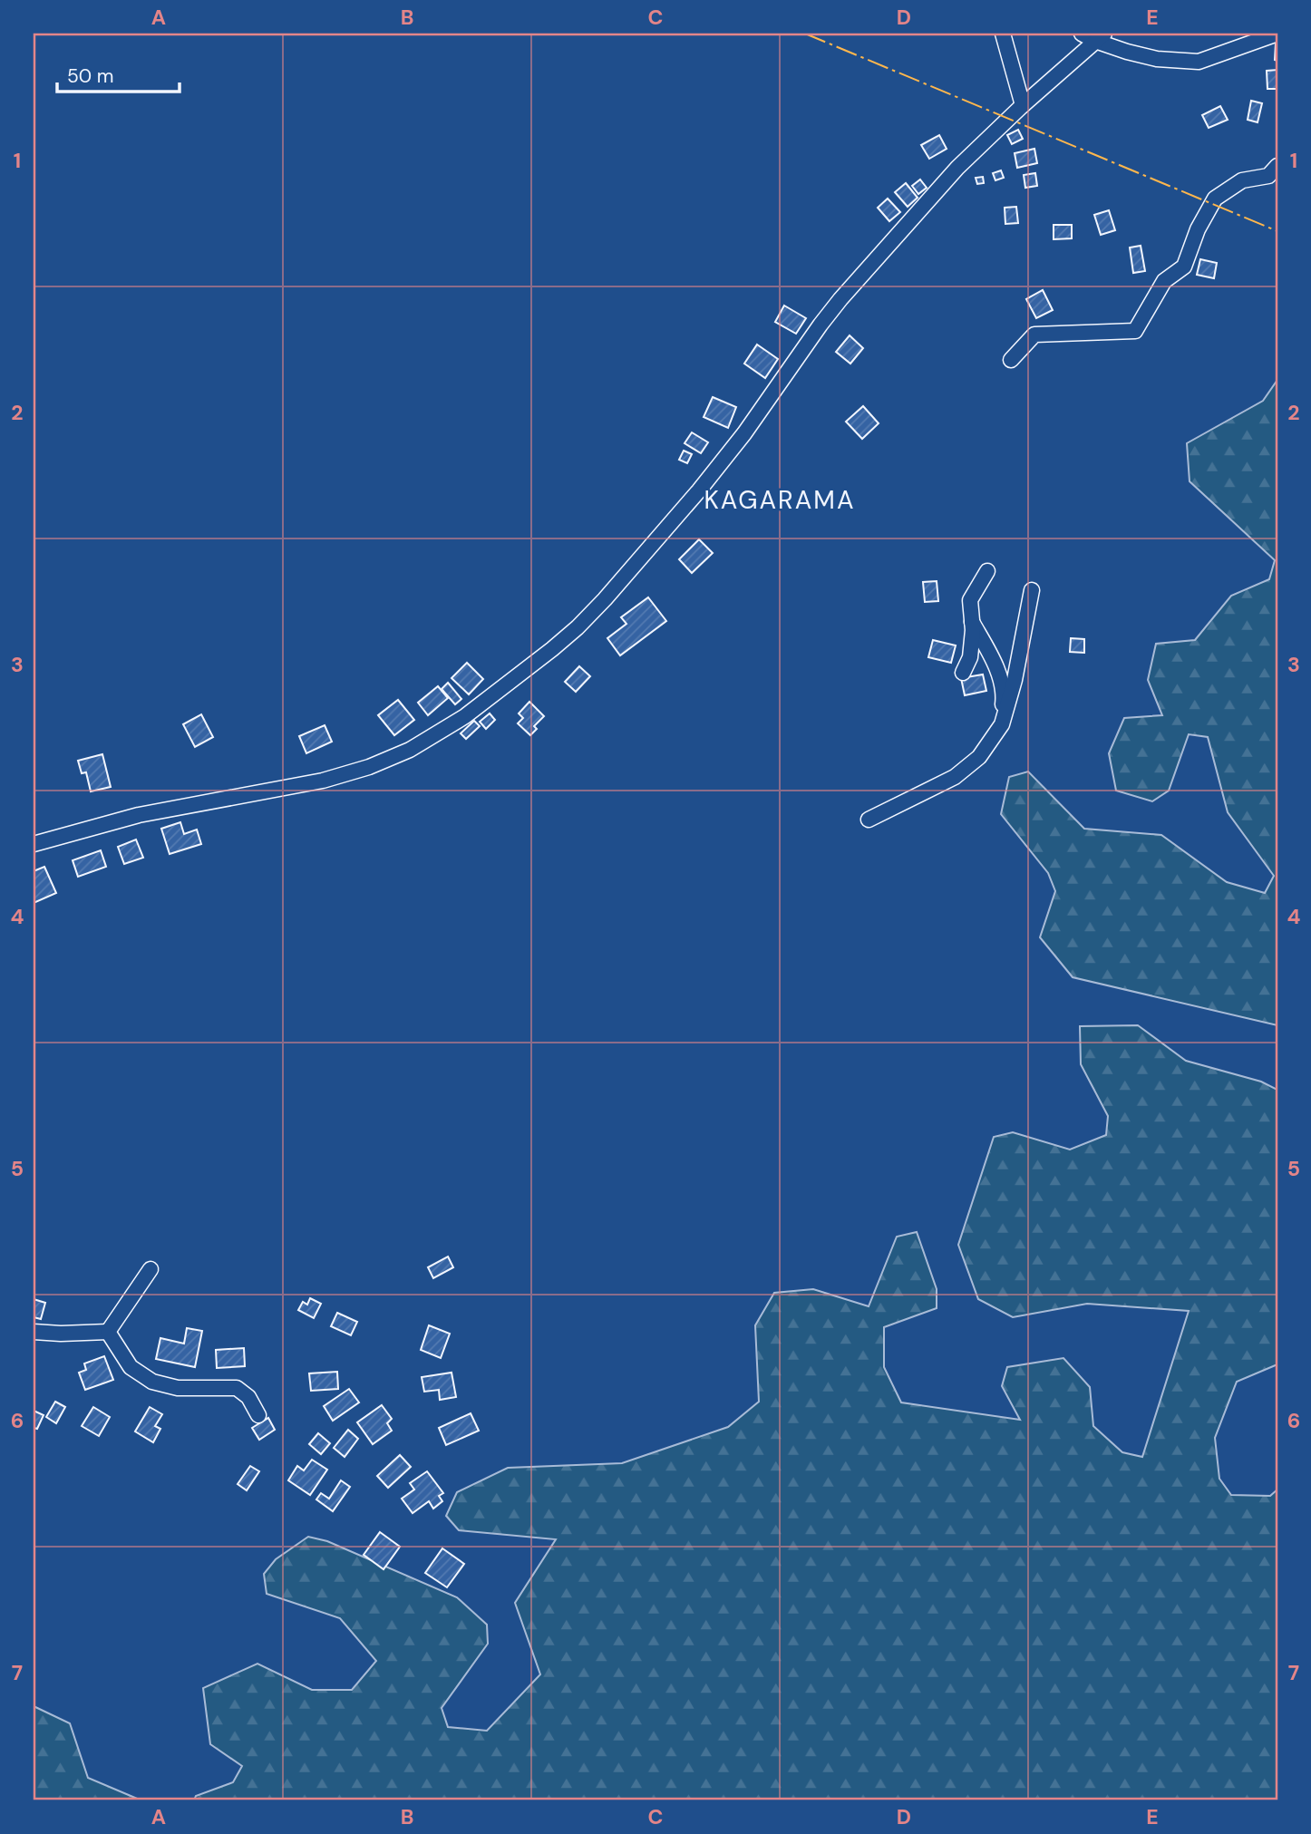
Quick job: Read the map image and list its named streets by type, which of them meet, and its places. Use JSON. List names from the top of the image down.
{
  "districts": ["KAGARAMA"],
  "scale_bar": "50 m",
  "grid": {
    "columns": [
      "A",
      "B",
      "C",
      "D",
      "E"
    ],
    "rows": [
      "1",
      "2",
      "3",
      "4",
      "5",
      "6",
      "7"
    ]
  }
}
